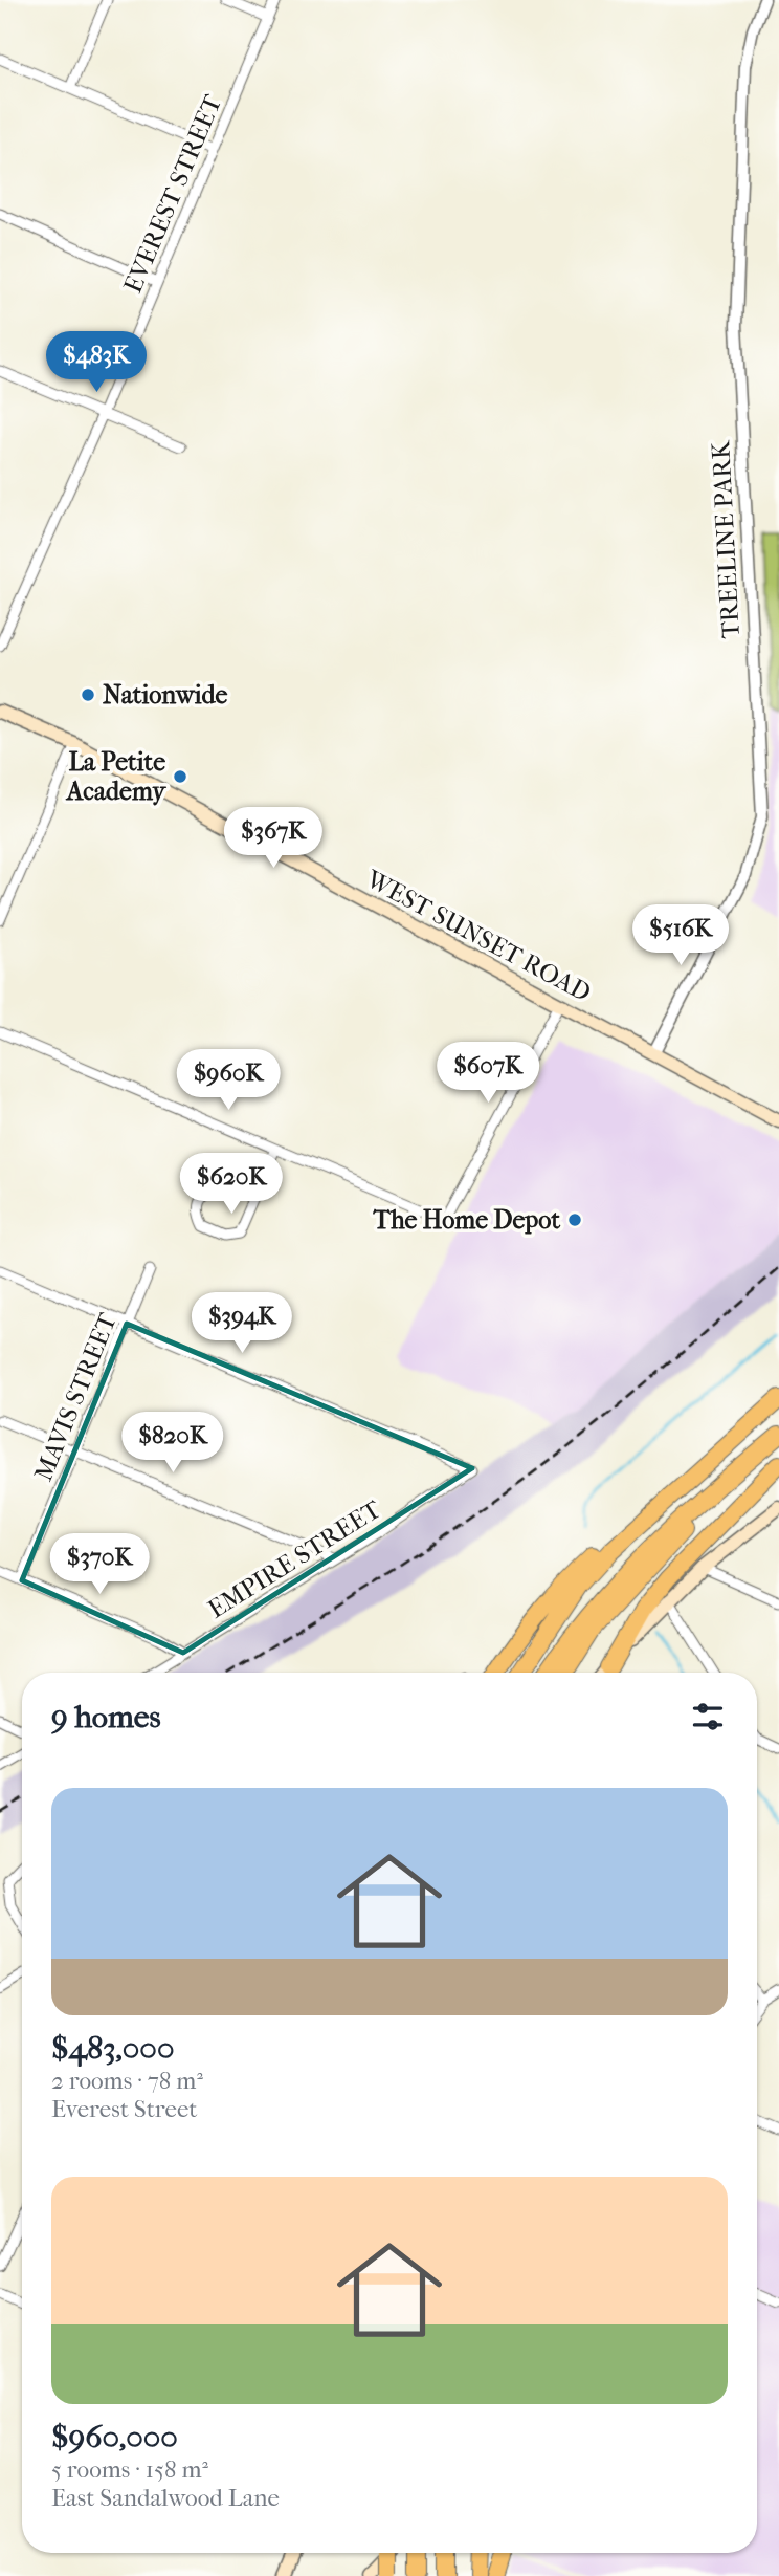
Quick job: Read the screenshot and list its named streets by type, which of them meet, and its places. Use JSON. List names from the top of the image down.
{
  "streets": {
    "main road": ["WEST SUNSET ROAD"],
    "street": [
      "EVEREST STREET",
      "TREELINE PARK",
      "MAVIS STREET",
      "EMPIRE STREET"
    ]
  },
  "crossings": [
    ["TREELINE PARK", "WEST SUNSET ROAD"],
    ["MAVIS STREET", "EMPIRE STREET"]
  ],
  "places": ["Nationwide", "La Petite Academy", "The Home Depot"],
  "page": {
    "price": [
      "$483K",
      "$367K",
      "$516K",
      "$607K",
      "$960K",
      "$620K",
      "$394K",
      "$820K",
      "$370K"
    ],
    "heading": "9 homes",
    "list": [
      {
        "name": "$483,000",
        "note": "2 rooms · 78 m² · Everest Street"
      },
      {
        "name": "$960,000",
        "note": "5 rooms · 158 m² · East Sandalwood Lane"
      }
    ]
  }
}
